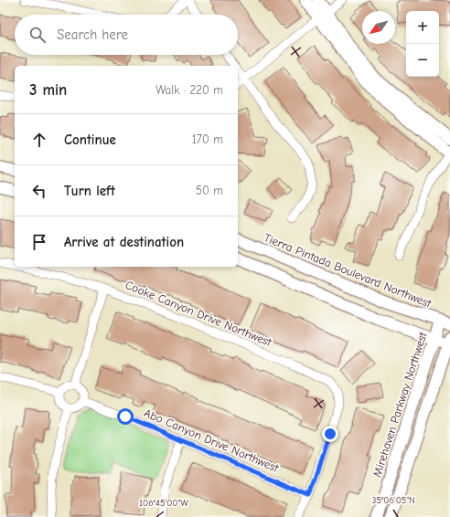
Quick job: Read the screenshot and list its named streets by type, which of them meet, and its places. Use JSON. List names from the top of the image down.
{
  "streets": {
    "street": [
      "Tierra Pintada Boulevard Northwest",
      "Cooke Canyon Drive Northwest",
      "Mirehaven Parkway Northwest",
      "Abo Canyon Drive Northwest"
    ]
  },
  "crossings": [
    ["Tierra Pintada Boulevard Northwest", "Mirehaven Parkway Northwest"],
    ["Cooke Canyon Drive Northwest", "Abo Canyon Drive Northwest"]
  ],
  "north": "bottom left",
  "page": {
    "map_buttons": ["+", "−"],
    "search": "Search here",
    "heading": ["3 min", "Walk · 220 m"],
    "list": [
      ["Continue", "170 m"],
      ["Turn left", "50 m"],
      "Arrive at destination"
    ]
  },
  "coordinates": ["35°06'05\"N", "106°45'00\"W"]
}
